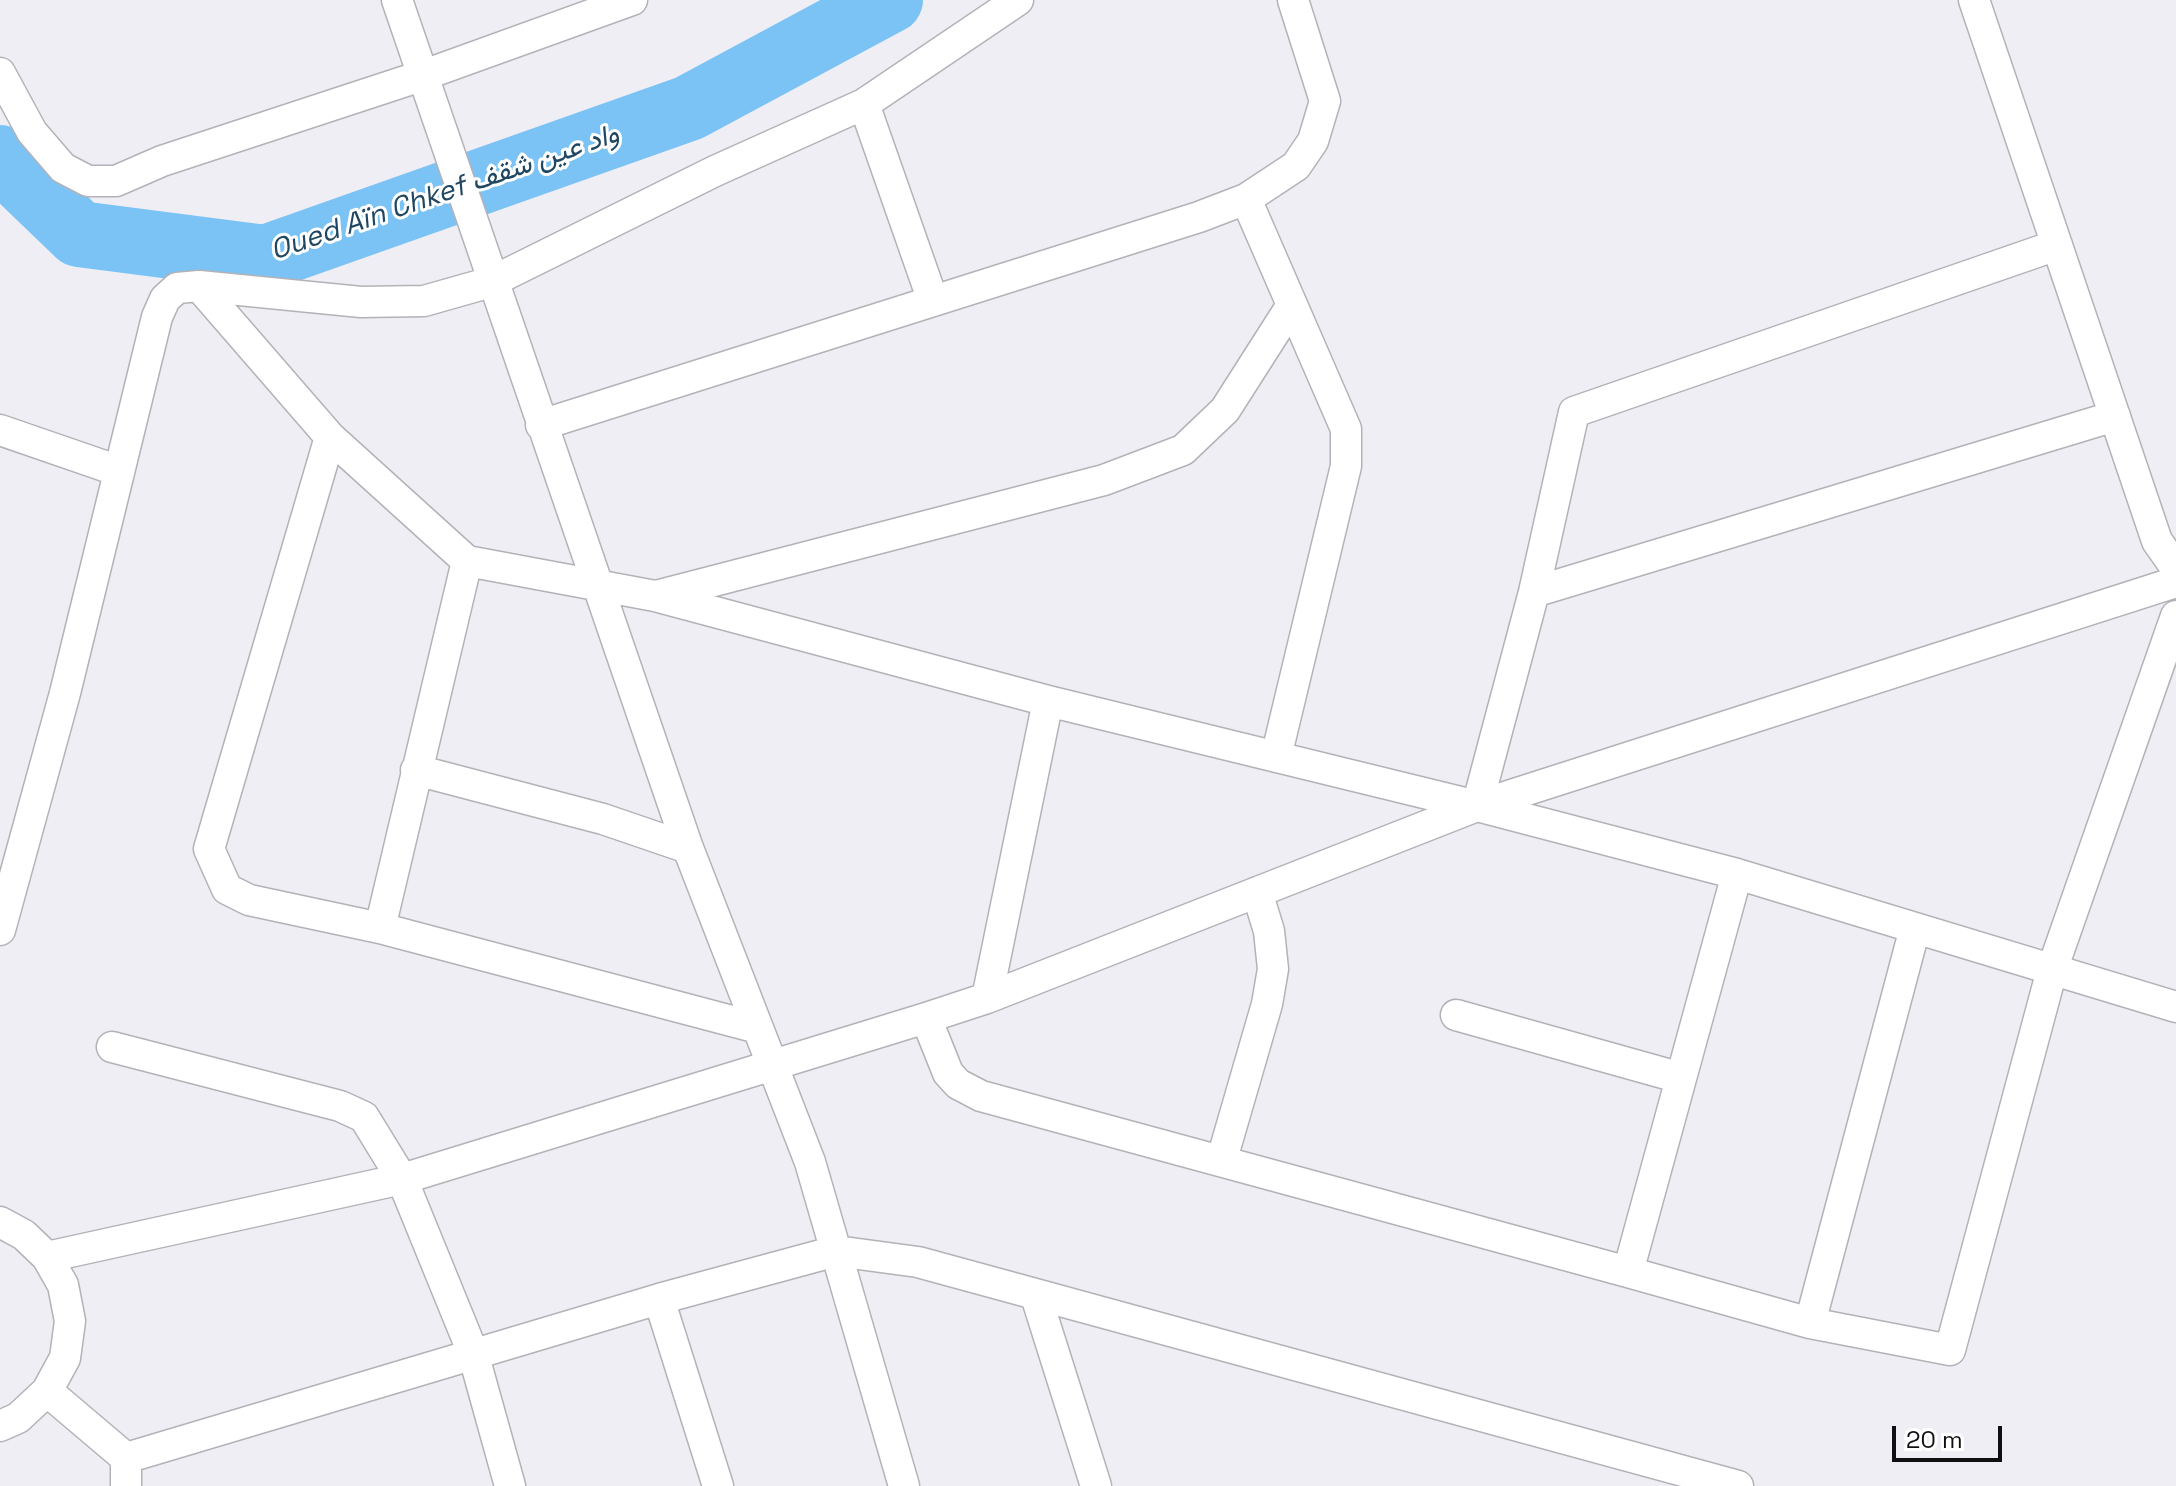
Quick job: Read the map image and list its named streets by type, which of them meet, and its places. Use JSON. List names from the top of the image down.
{
  "water": ["Oued Aïn Chkef واد عين شقف"],
  "scale_bar": "20 m"
}
